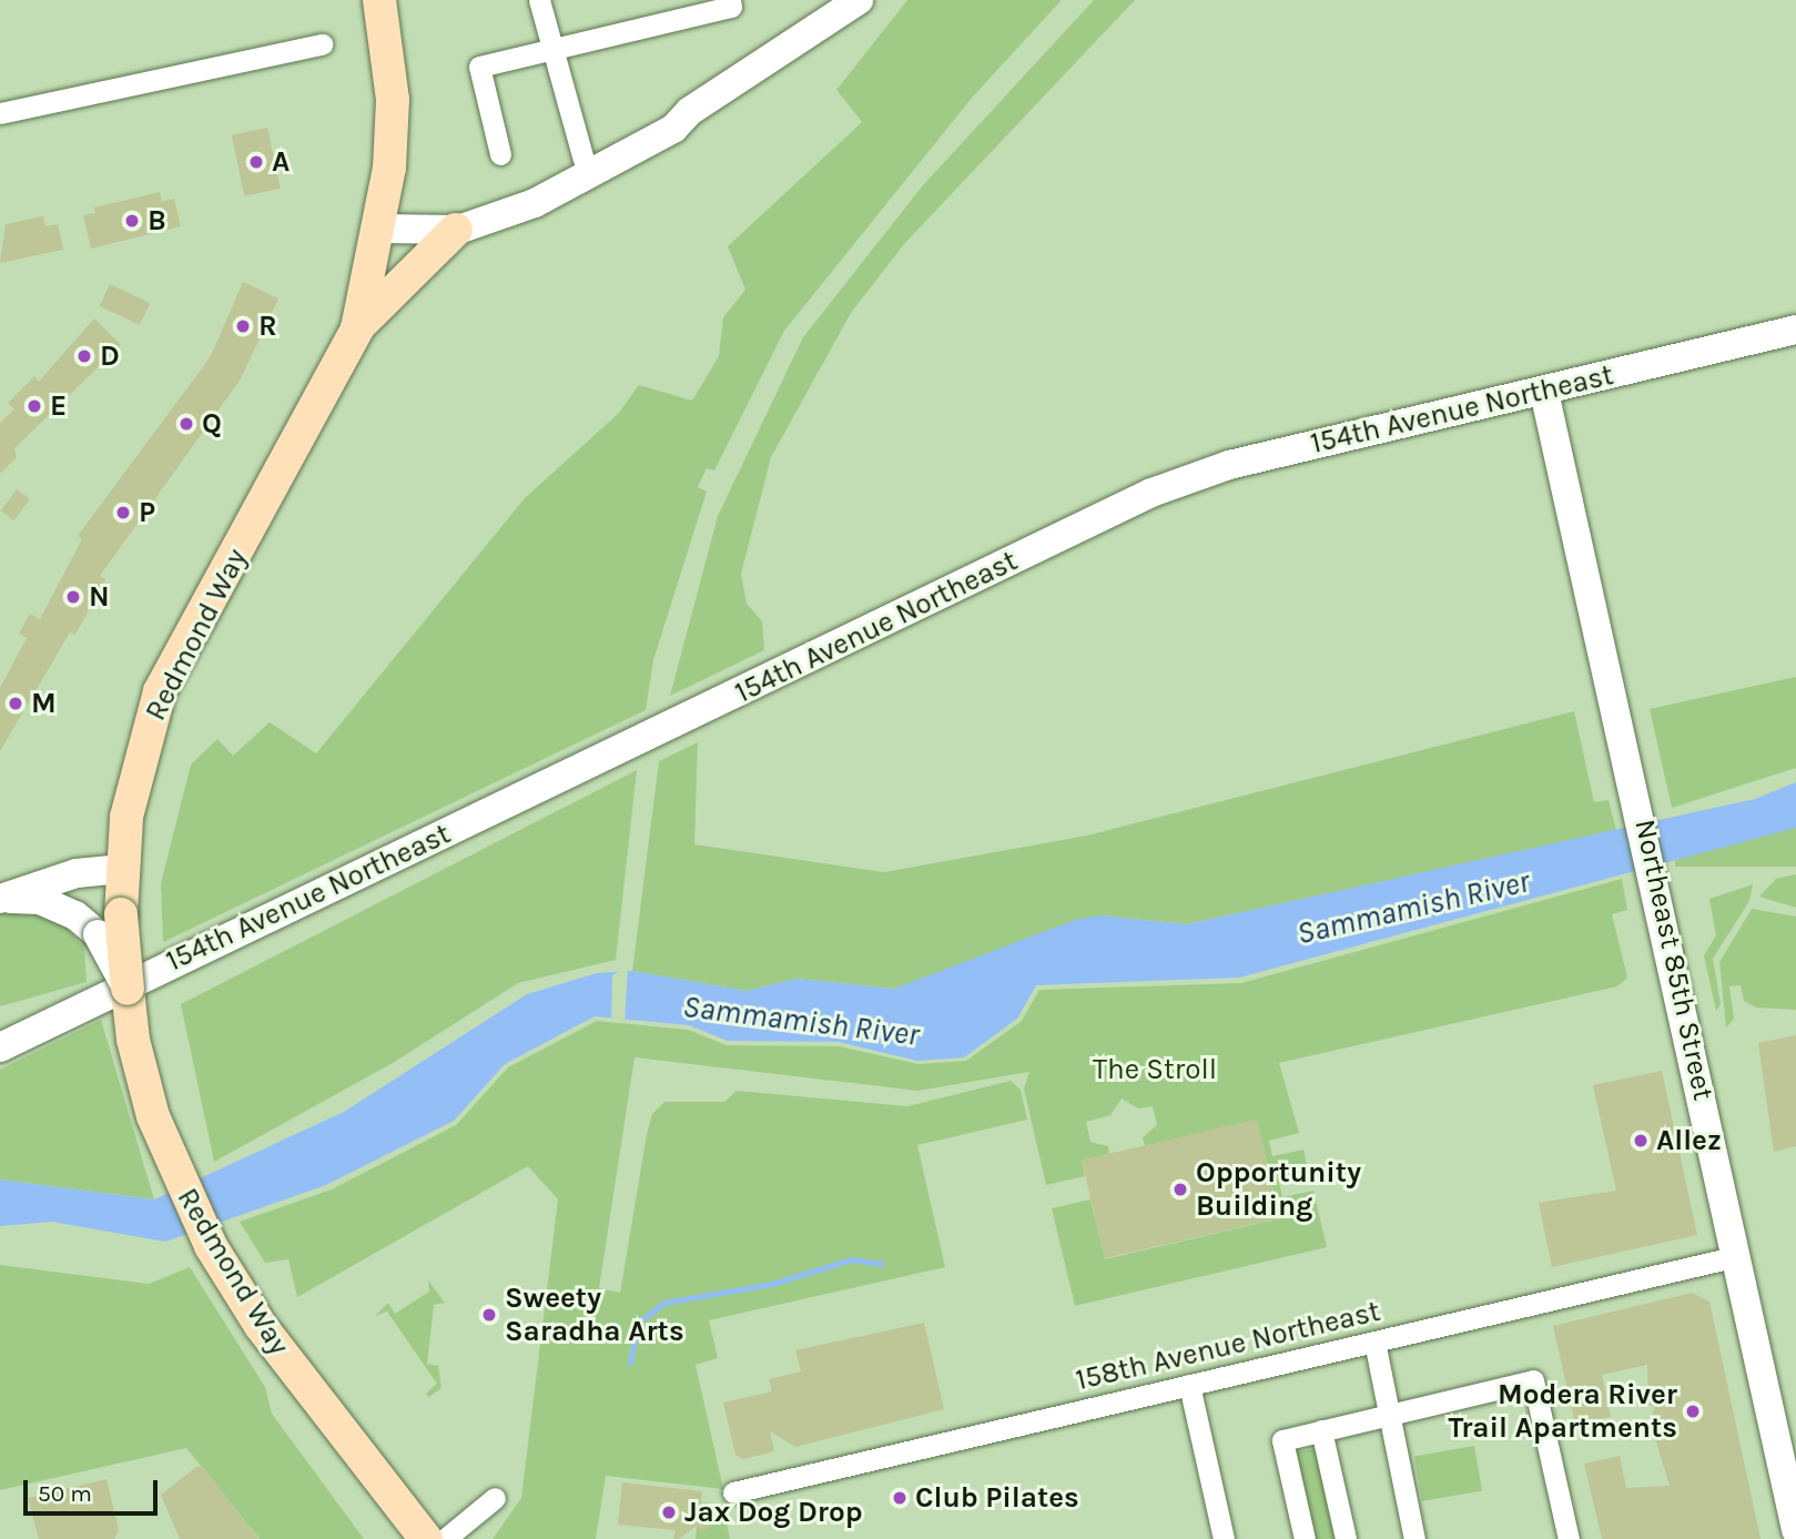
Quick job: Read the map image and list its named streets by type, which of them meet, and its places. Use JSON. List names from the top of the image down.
{
  "streets": {
    "main road": ["154th Avenue Northeast", "Redmond Way", "Northeast 85th Street"],
    "street": ["158th Avenue Northeast"]
  },
  "crossings": [
    ["154th Avenue Northeast", "Northeast 85th Street"],
    ["Northeast 85th Street", "158th Avenue Northeast"]
  ],
  "water": ["Sammamish River"],
  "parks": ["The Stroll"],
  "places": [
    "A",
    "B",
    "R",
    "D",
    "E",
    "Q",
    "P",
    "N",
    "M",
    "Allez",
    "Opportunity Building",
    "Sweety Saradha Arts",
    "Modera River Trail Apartments",
    "Club Pilates",
    "Jax Dog Drop"
  ],
  "scale_bar": "50 m"
}
